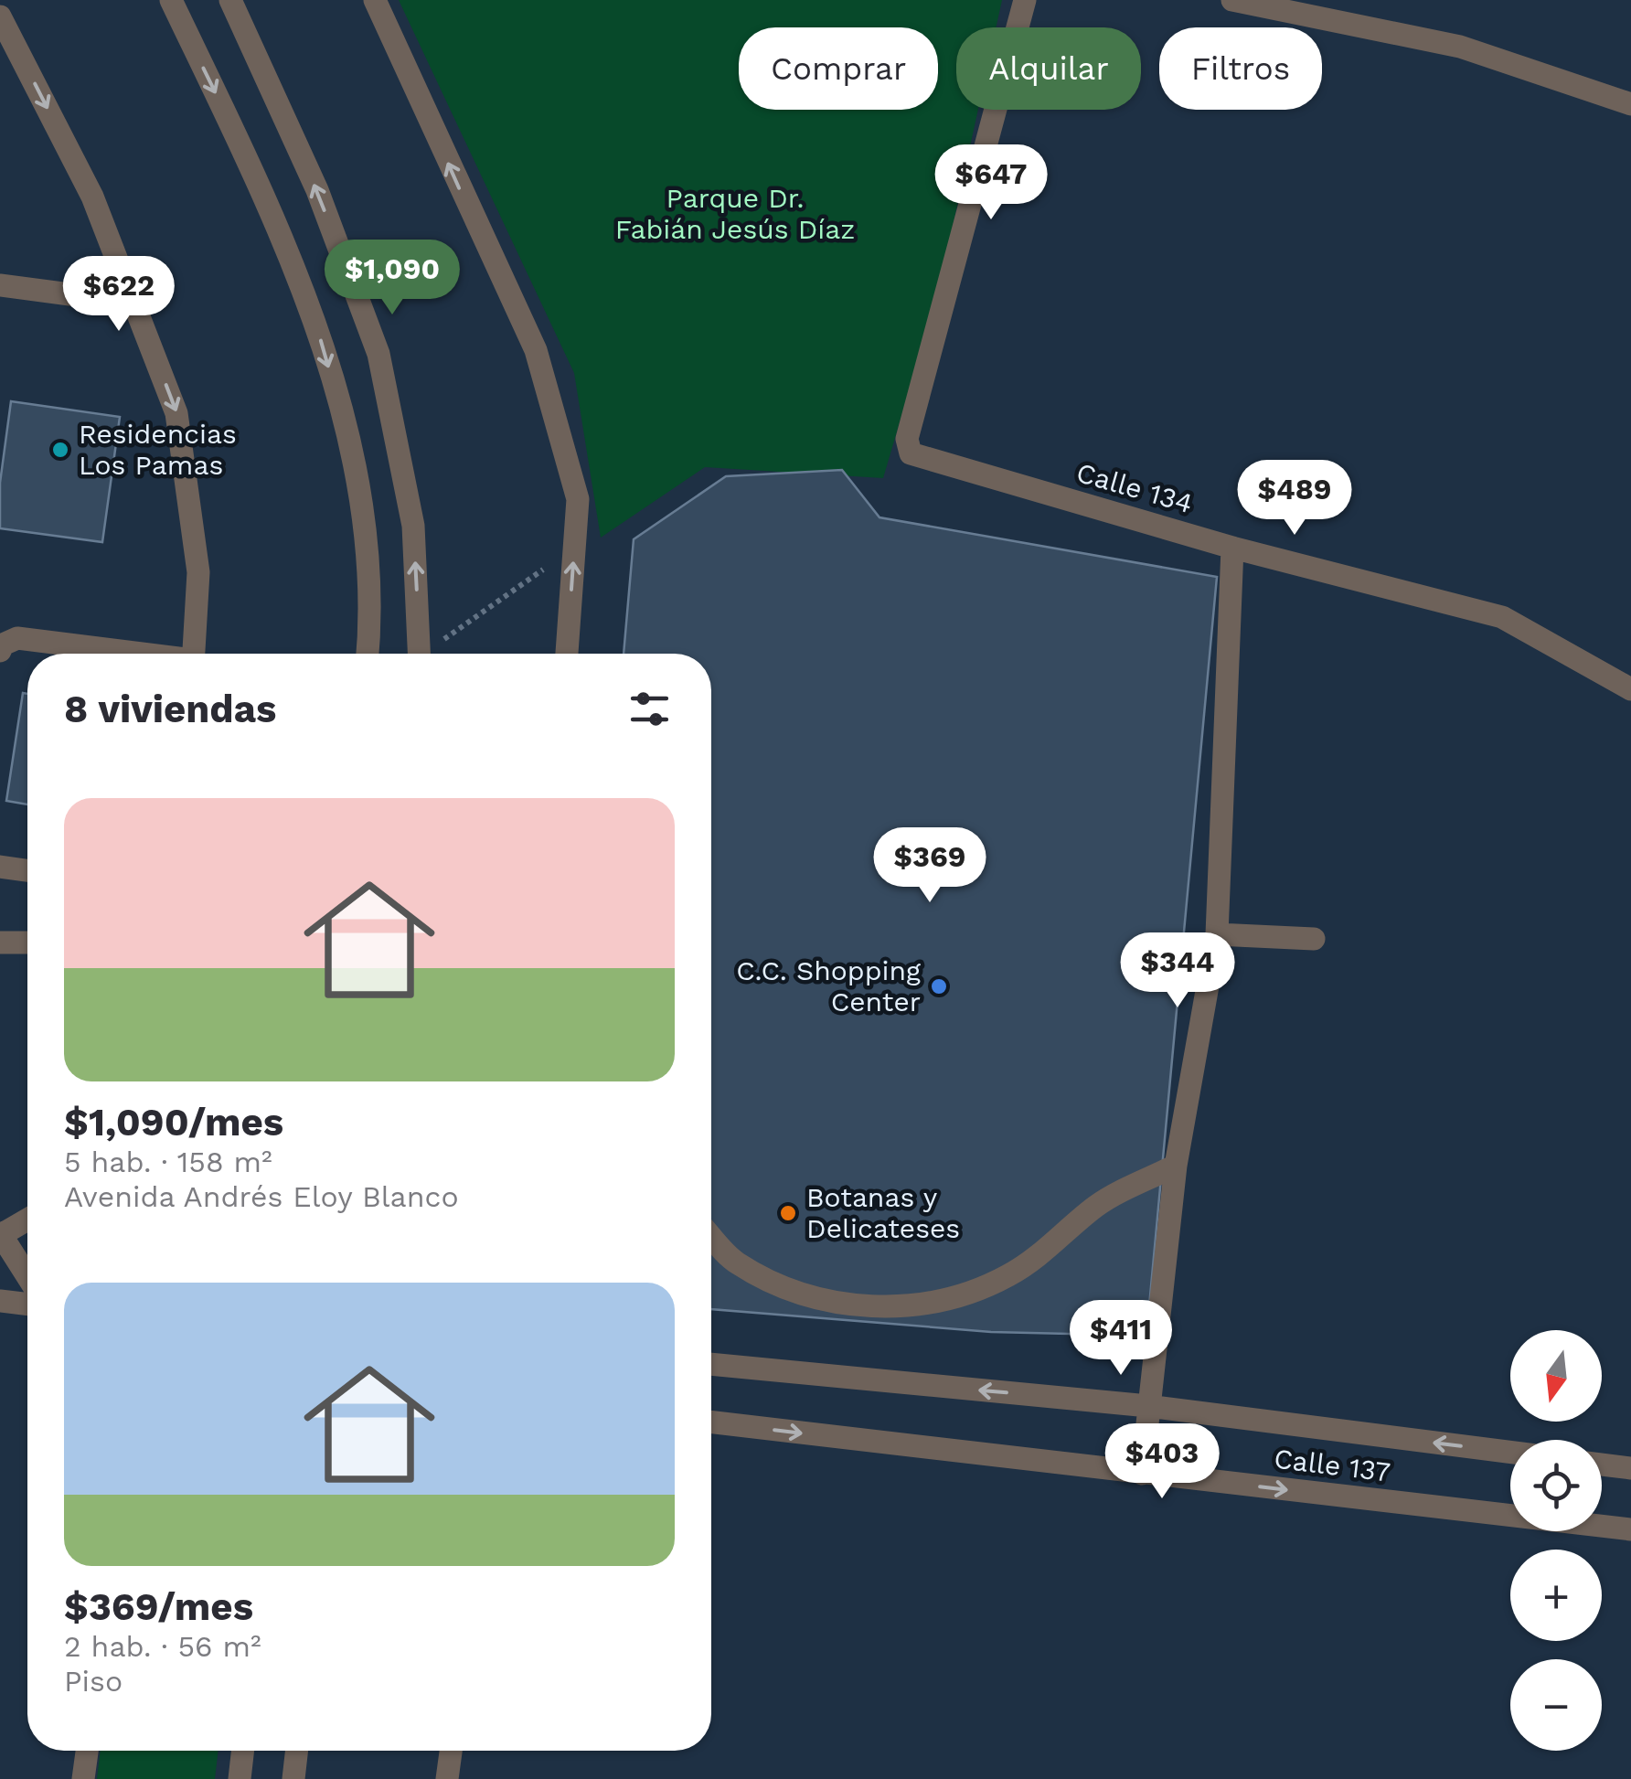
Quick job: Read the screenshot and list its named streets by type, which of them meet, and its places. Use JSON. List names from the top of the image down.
{
  "streets": {
    "street": ["Calle 134", "Calle 137"]
  },
  "parks": ["Parque Dr. Fabián Jesús Díaz"],
  "places": ["Residencias Los Pamas", "C.C. Shopping Center", "Botanas y Delicateses"],
  "north": "bottom",
  "page": {
    "chip": ["Comprar", "Alquilar", "Filtros"],
    "price": [
      "$647",
      "$1,090",
      "$622",
      "$489",
      "$369",
      "$344",
      "$411",
      "$403"
    ],
    "heading": "8 viviendas",
    "list": [
      {
        "name": "$1,090/mes",
        "note": "5 hab. · 158 m² · Avenida Andrés Eloy Blanco"
      },
      {
        "name": "$369/mes",
        "note": "2 hab. · 56 m² · Piso"
      }
    ],
    "map_buttons": ["+", "−"]
  }
}
